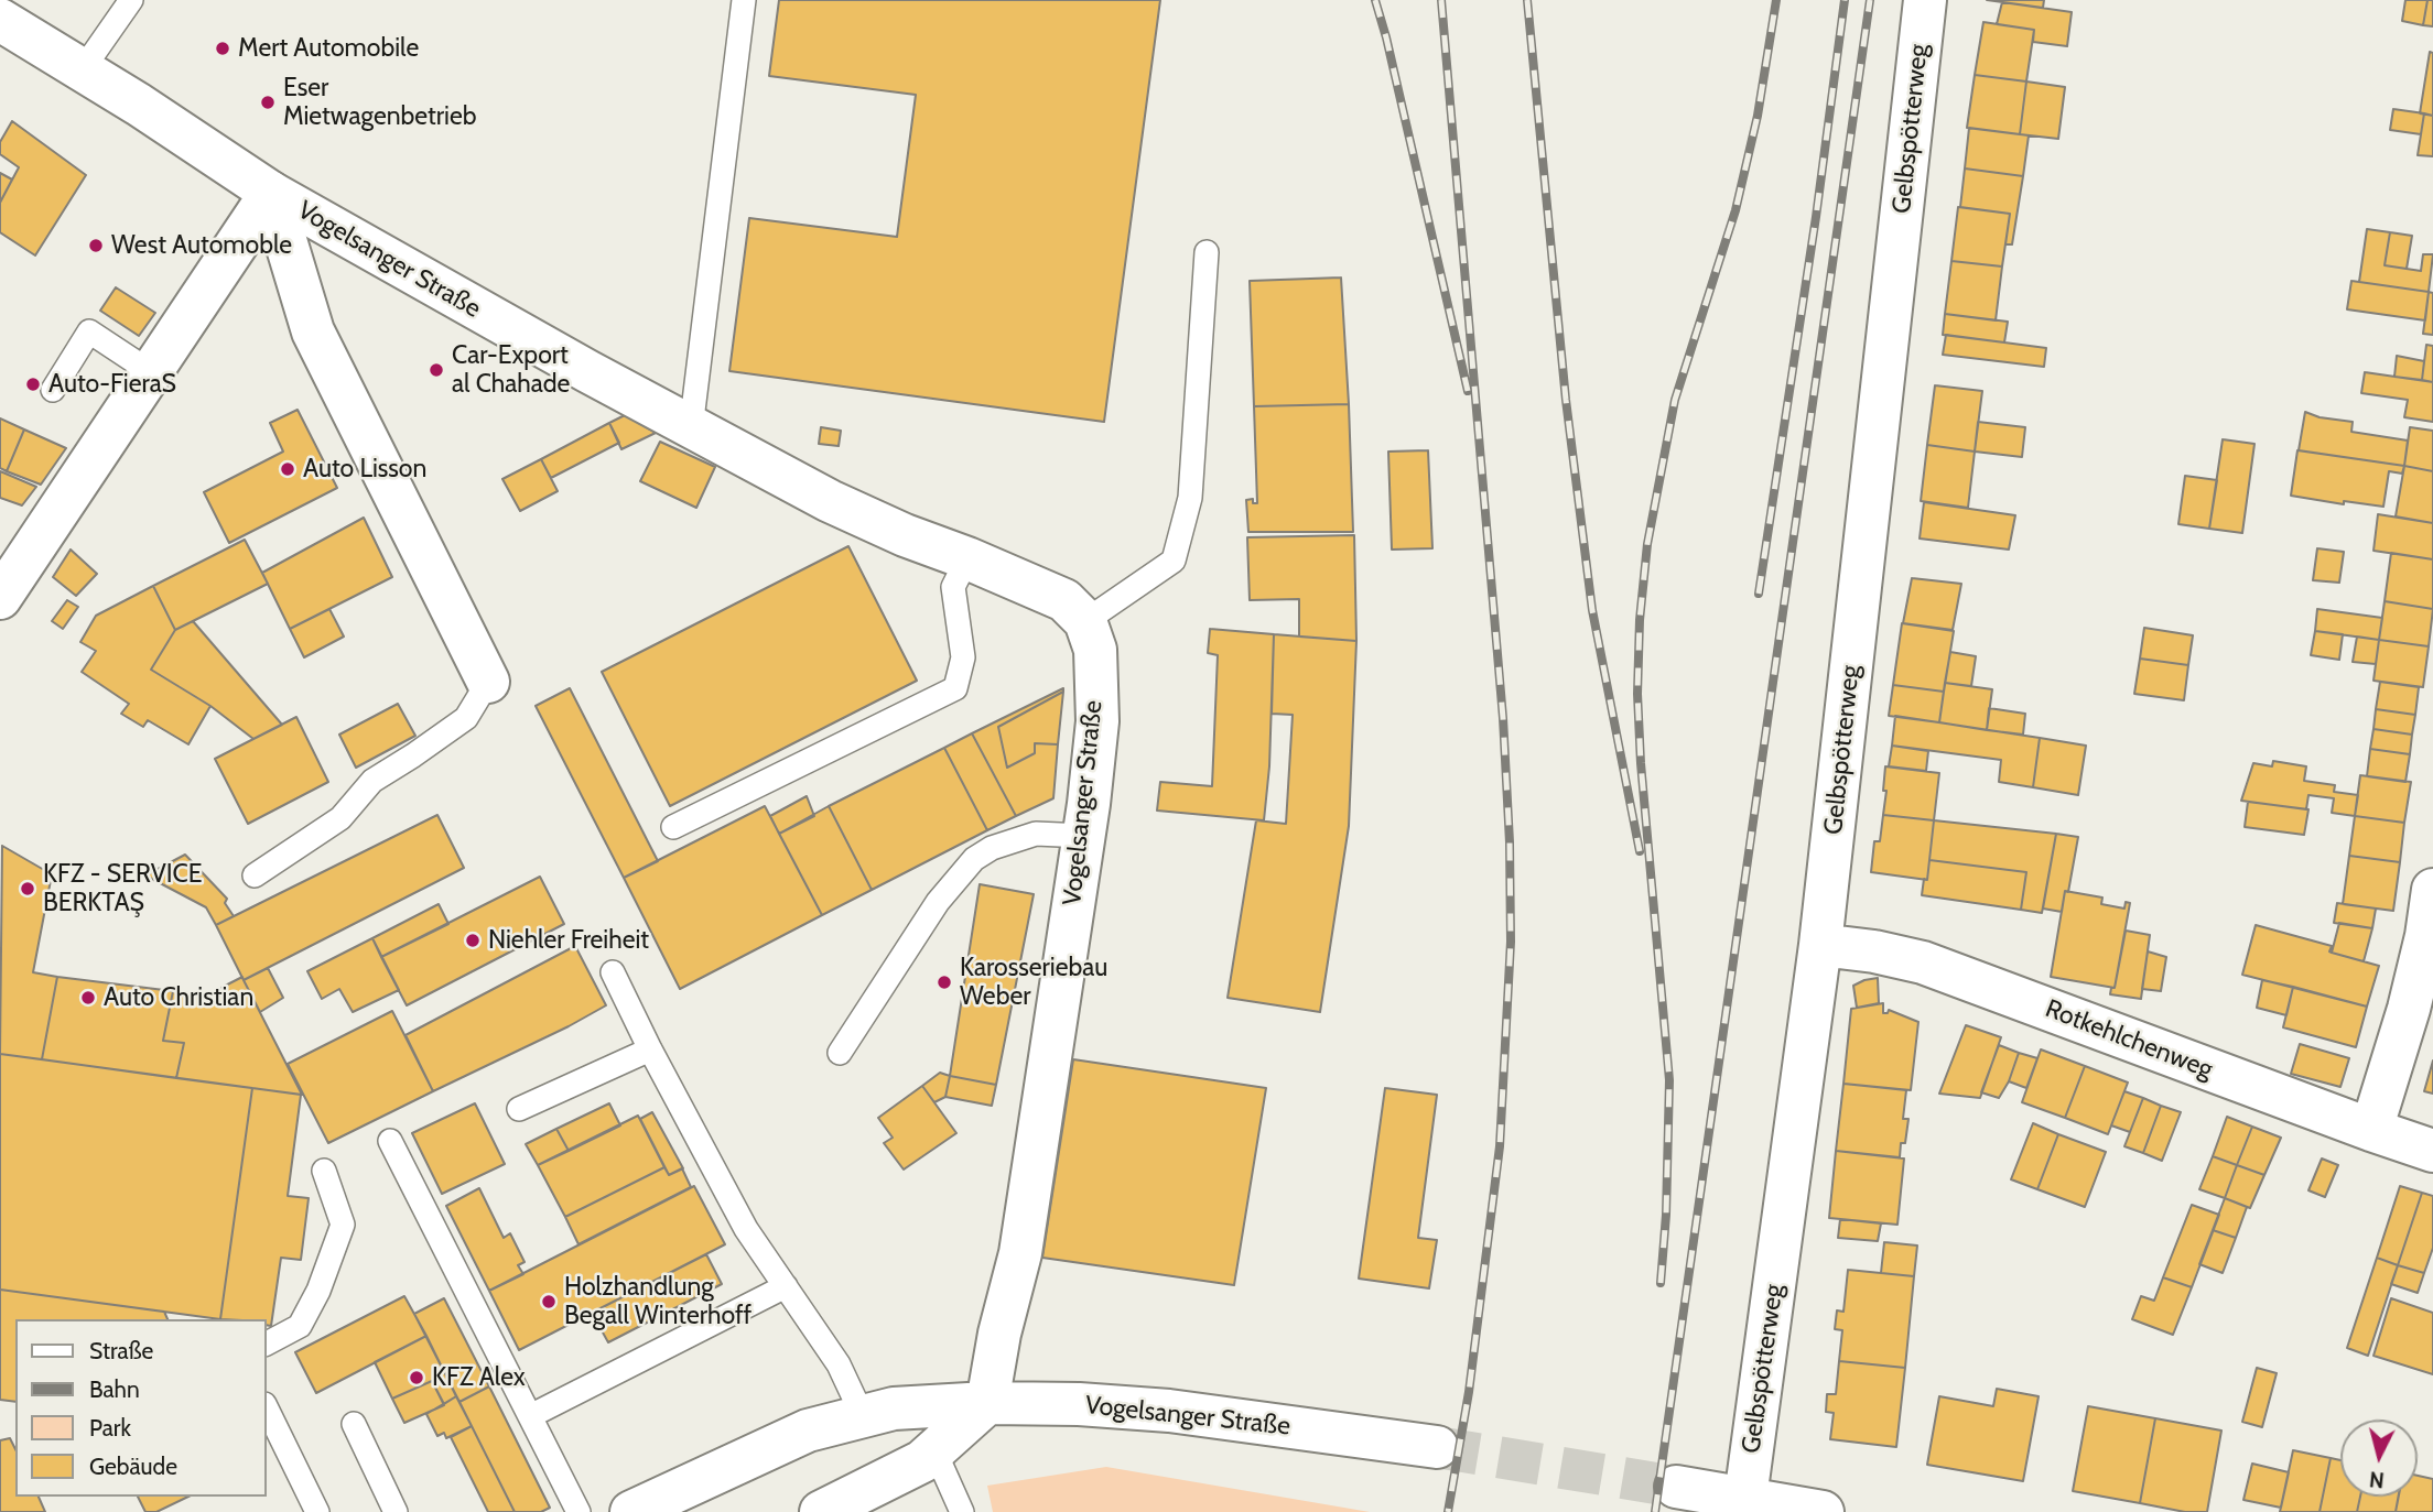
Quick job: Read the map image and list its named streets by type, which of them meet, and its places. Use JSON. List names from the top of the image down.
{
  "streets": {
    "street": ["Gelbspötterweg", "Vogelsanger Straße", "Rotkehlchenweg"]
  },
  "crossings": [
    ["Gelbspötterweg", "Rotkehlchenweg"]
  ],
  "places": [
    "Mert Automobile",
    "Eser Mietwagenbetrieb",
    "West Automoble",
    "Car-Export al Chahade",
    "Auto-FieraS",
    "Auto Lisson",
    "KFZ - SERVICE BERKTAŞ",
    "Niehler Freiheit",
    "Karosseriebau Weber",
    "Auto Christian",
    "Holzhandlung Begall Winterhoff",
    "KFZ Alex"
  ],
  "legend": [
    "Straße",
    "Bahn",
    "Park",
    "Gebäude"
  ],
  "north": "bottom"
}
